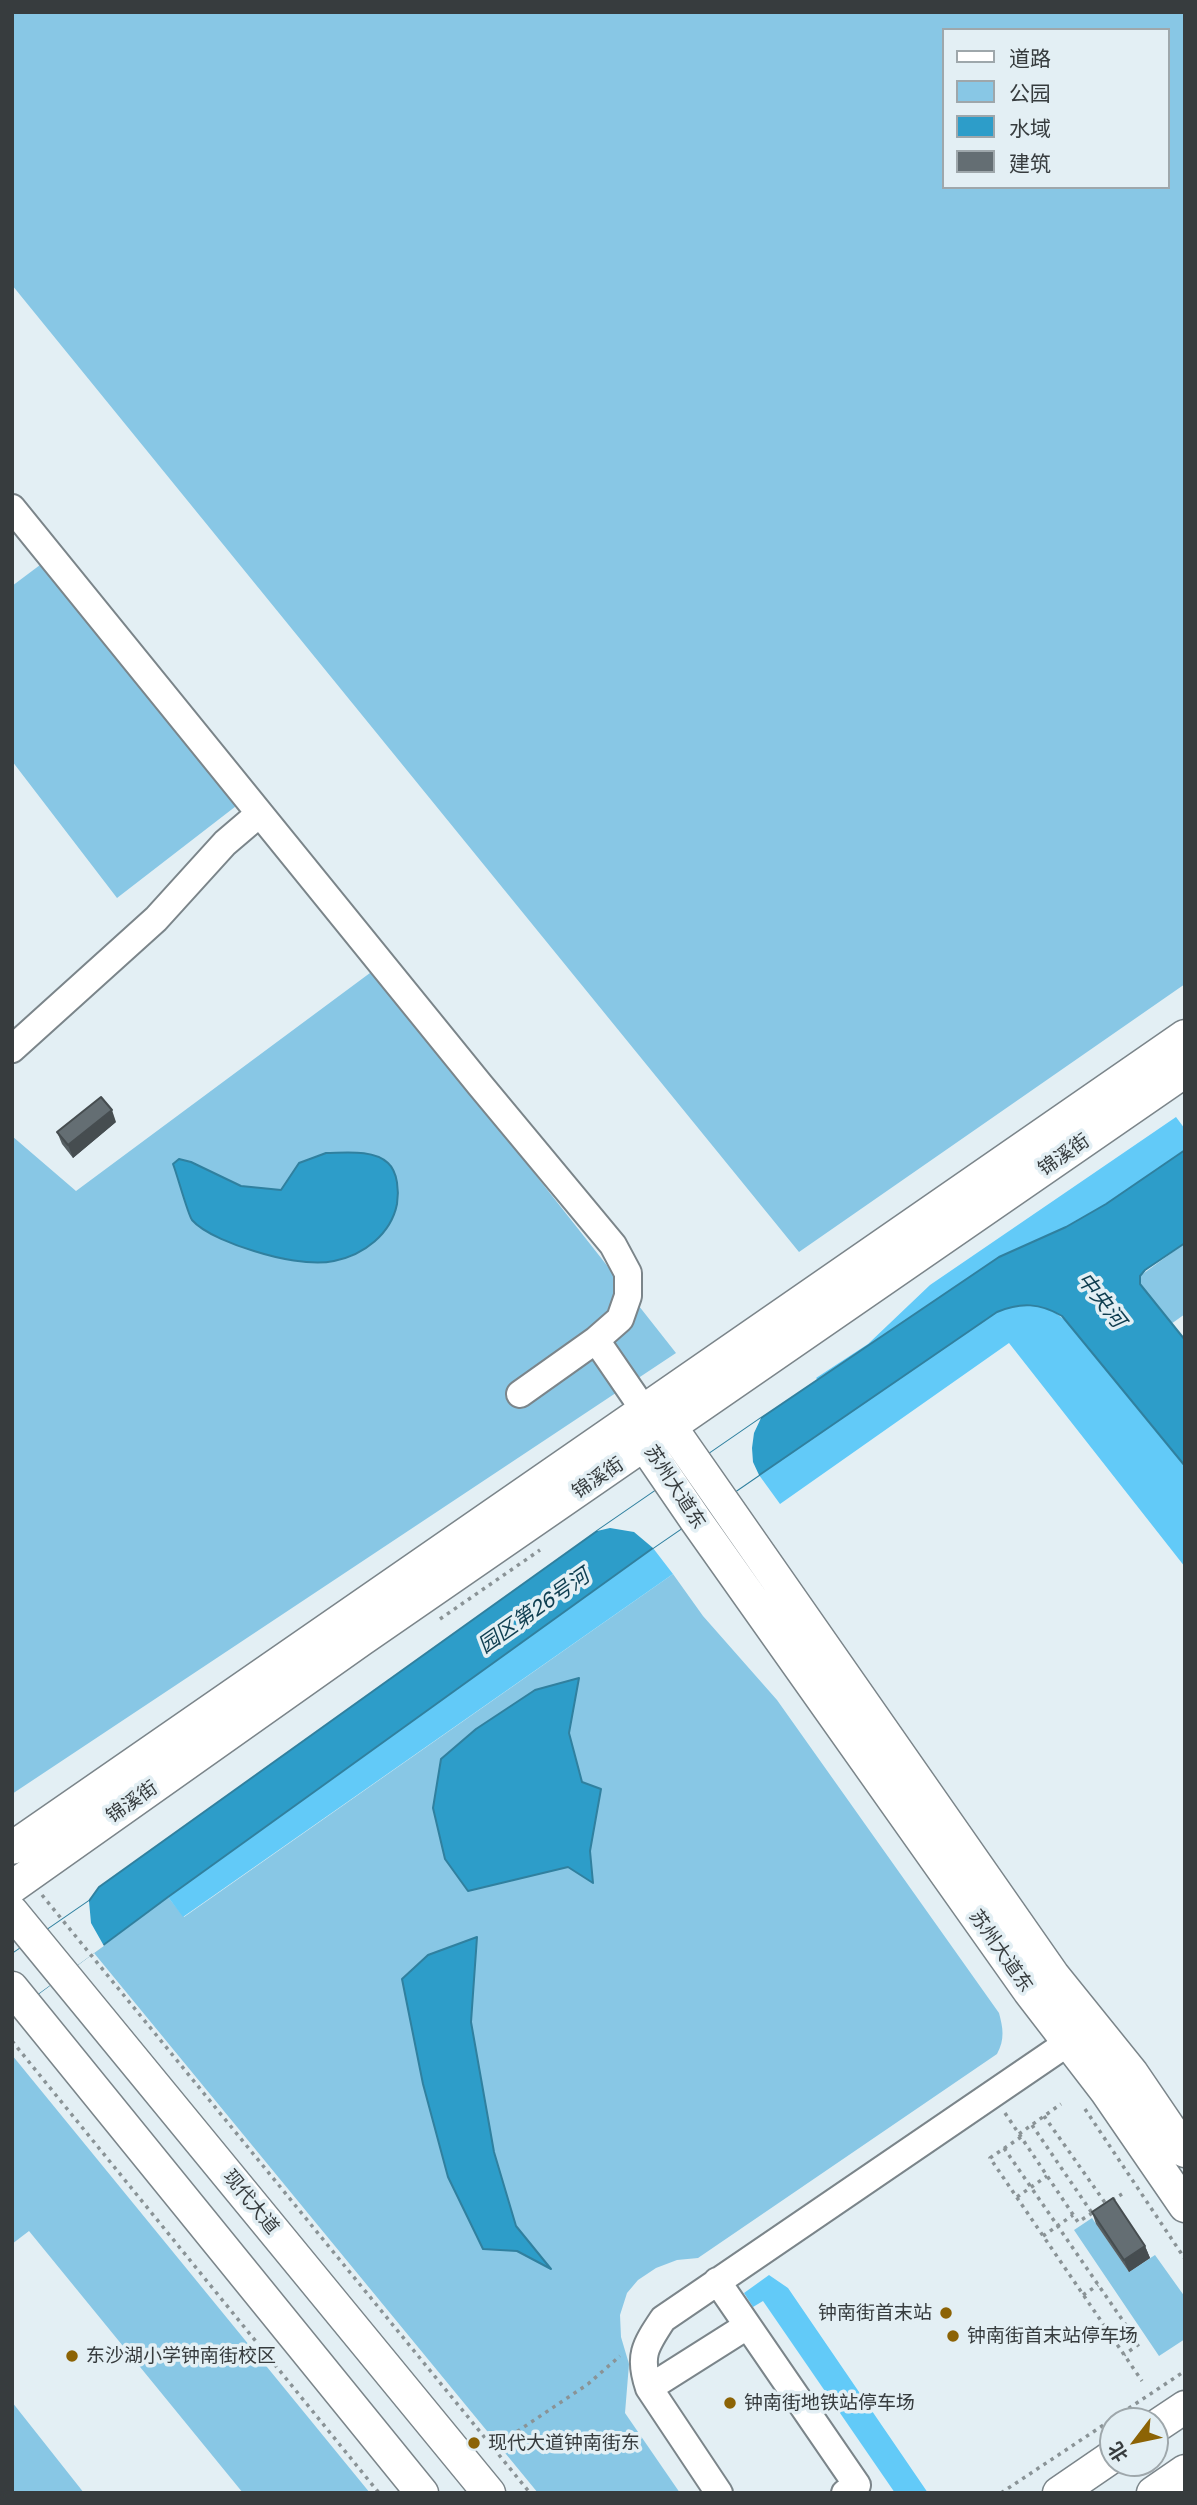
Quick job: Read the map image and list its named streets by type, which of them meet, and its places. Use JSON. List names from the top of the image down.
{
  "streets": {
    "main road": ["锦溪街", "苏州大道东", "现代大道"]
  },
  "crossings": [
    ["锦溪街", "苏州大道东"]
  ],
  "water": ["中央河", "园区第26号河"],
  "places": [
    "钟南街首末站",
    "钟南街首末站停车场",
    "东沙湖小学钟南街校区",
    "钟南街地铁站停车场",
    "现代大道钟南街东"
  ],
  "legend": [
    "道路",
    "公园",
    "水域",
    "建筑"
  ],
  "north": "bottom left"
}
